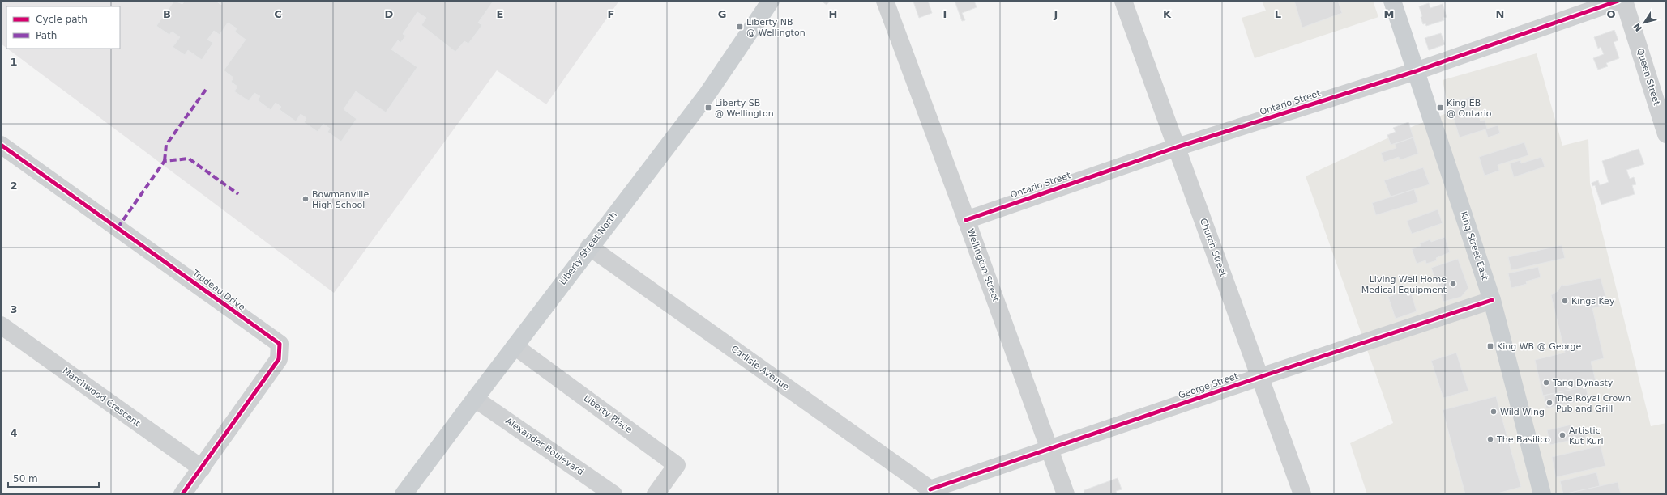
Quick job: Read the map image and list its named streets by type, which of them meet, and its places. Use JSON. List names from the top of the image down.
{
  "streets": {
    "main road": ["King Street East", "Liberty Street North"],
    "street": [
      "Queen Street",
      "Ontario Street",
      "Church Street",
      "Wellington Street",
      "Trudeau Drive",
      "Carlisle Avenue",
      "George Street",
      "Marchwood Crescent",
      "Liberty Place",
      "Alexander Boulevard"
    ]
  },
  "crossings": [
    ["Ontario Street", "King Street East"],
    ["Ontario Street", "Church Street"],
    ["Ontario Street", "Wellington Street"],
    ["King Street East", "George Street"],
    ["Church Street", "George Street"],
    ["Liberty Street North", "Carlisle Avenue"],
    ["Liberty Street North", "Liberty Place"],
    ["Liberty Street North", "Alexander Boulevard"],
    ["Wellington Street", "George Street"],
    ["Trudeau Drive", "Marchwood Crescent"],
    ["Carlisle Avenue", "George Street"]
  ],
  "places": {
    "transit": [
      "Liberty NB @ Wellington",
      "Liberty SB @ Wellington",
      "King EB @ Ontario",
      "King WB @ George"
    ],
    "other": [
      "Bowmanville High School",
      "Living Well Home Medical Equipment",
      "Kings Key",
      "Tang Dynasty",
      "The Royal Crown Pub and Grill",
      "Wild Wing",
      "Artistic Kut Kurl",
      "The Basilico"
    ]
  },
  "legend": ["Cycle path", "Path"],
  "scale_bar": "50 m",
  "north": "bottom left",
  "grid": {
    "columns": [
      "B",
      "C",
      "D",
      "E",
      "F",
      "G",
      "H",
      "I",
      "J",
      "K",
      "L",
      "M",
      "N",
      "O"
    ],
    "rows": [
      "1",
      "2",
      "3",
      "4"
    ]
  }
}
